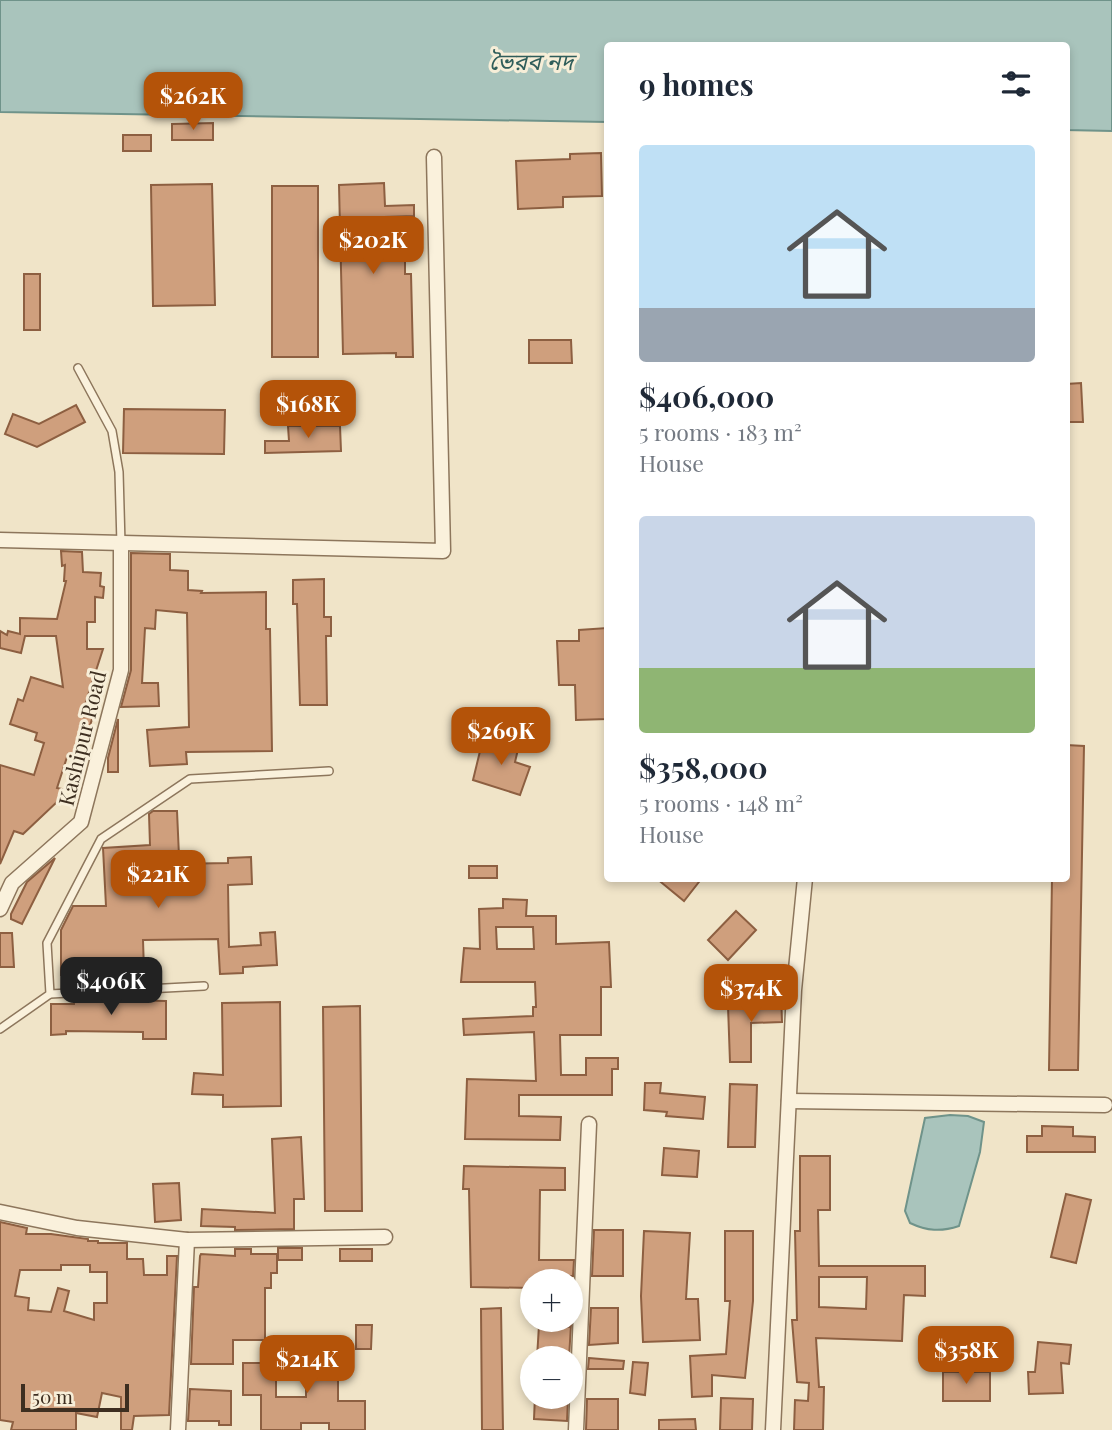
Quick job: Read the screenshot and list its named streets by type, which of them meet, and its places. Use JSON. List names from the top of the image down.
{
  "streets": {
    "street": ["Kashipur Road"]
  },
  "water": ["ভৈরব নদ"],
  "scale_bar": "50 m",
  "page": {
    "heading": "9 homes",
    "price": [
      "$262K",
      "$202K",
      "$168K",
      "$269K",
      "$221K",
      "$406K",
      "$374K",
      "$358K",
      "$214K"
    ],
    "list": [
      {
        "name": "$406,000",
        "note": "5 rooms · 183 m² · House"
      },
      {
        "name": "$358,000",
        "note": "5 rooms · 148 m² · House"
      }
    ],
    "map_buttons": ["+", "−"],
    "scale": "50 m"
  }
}
